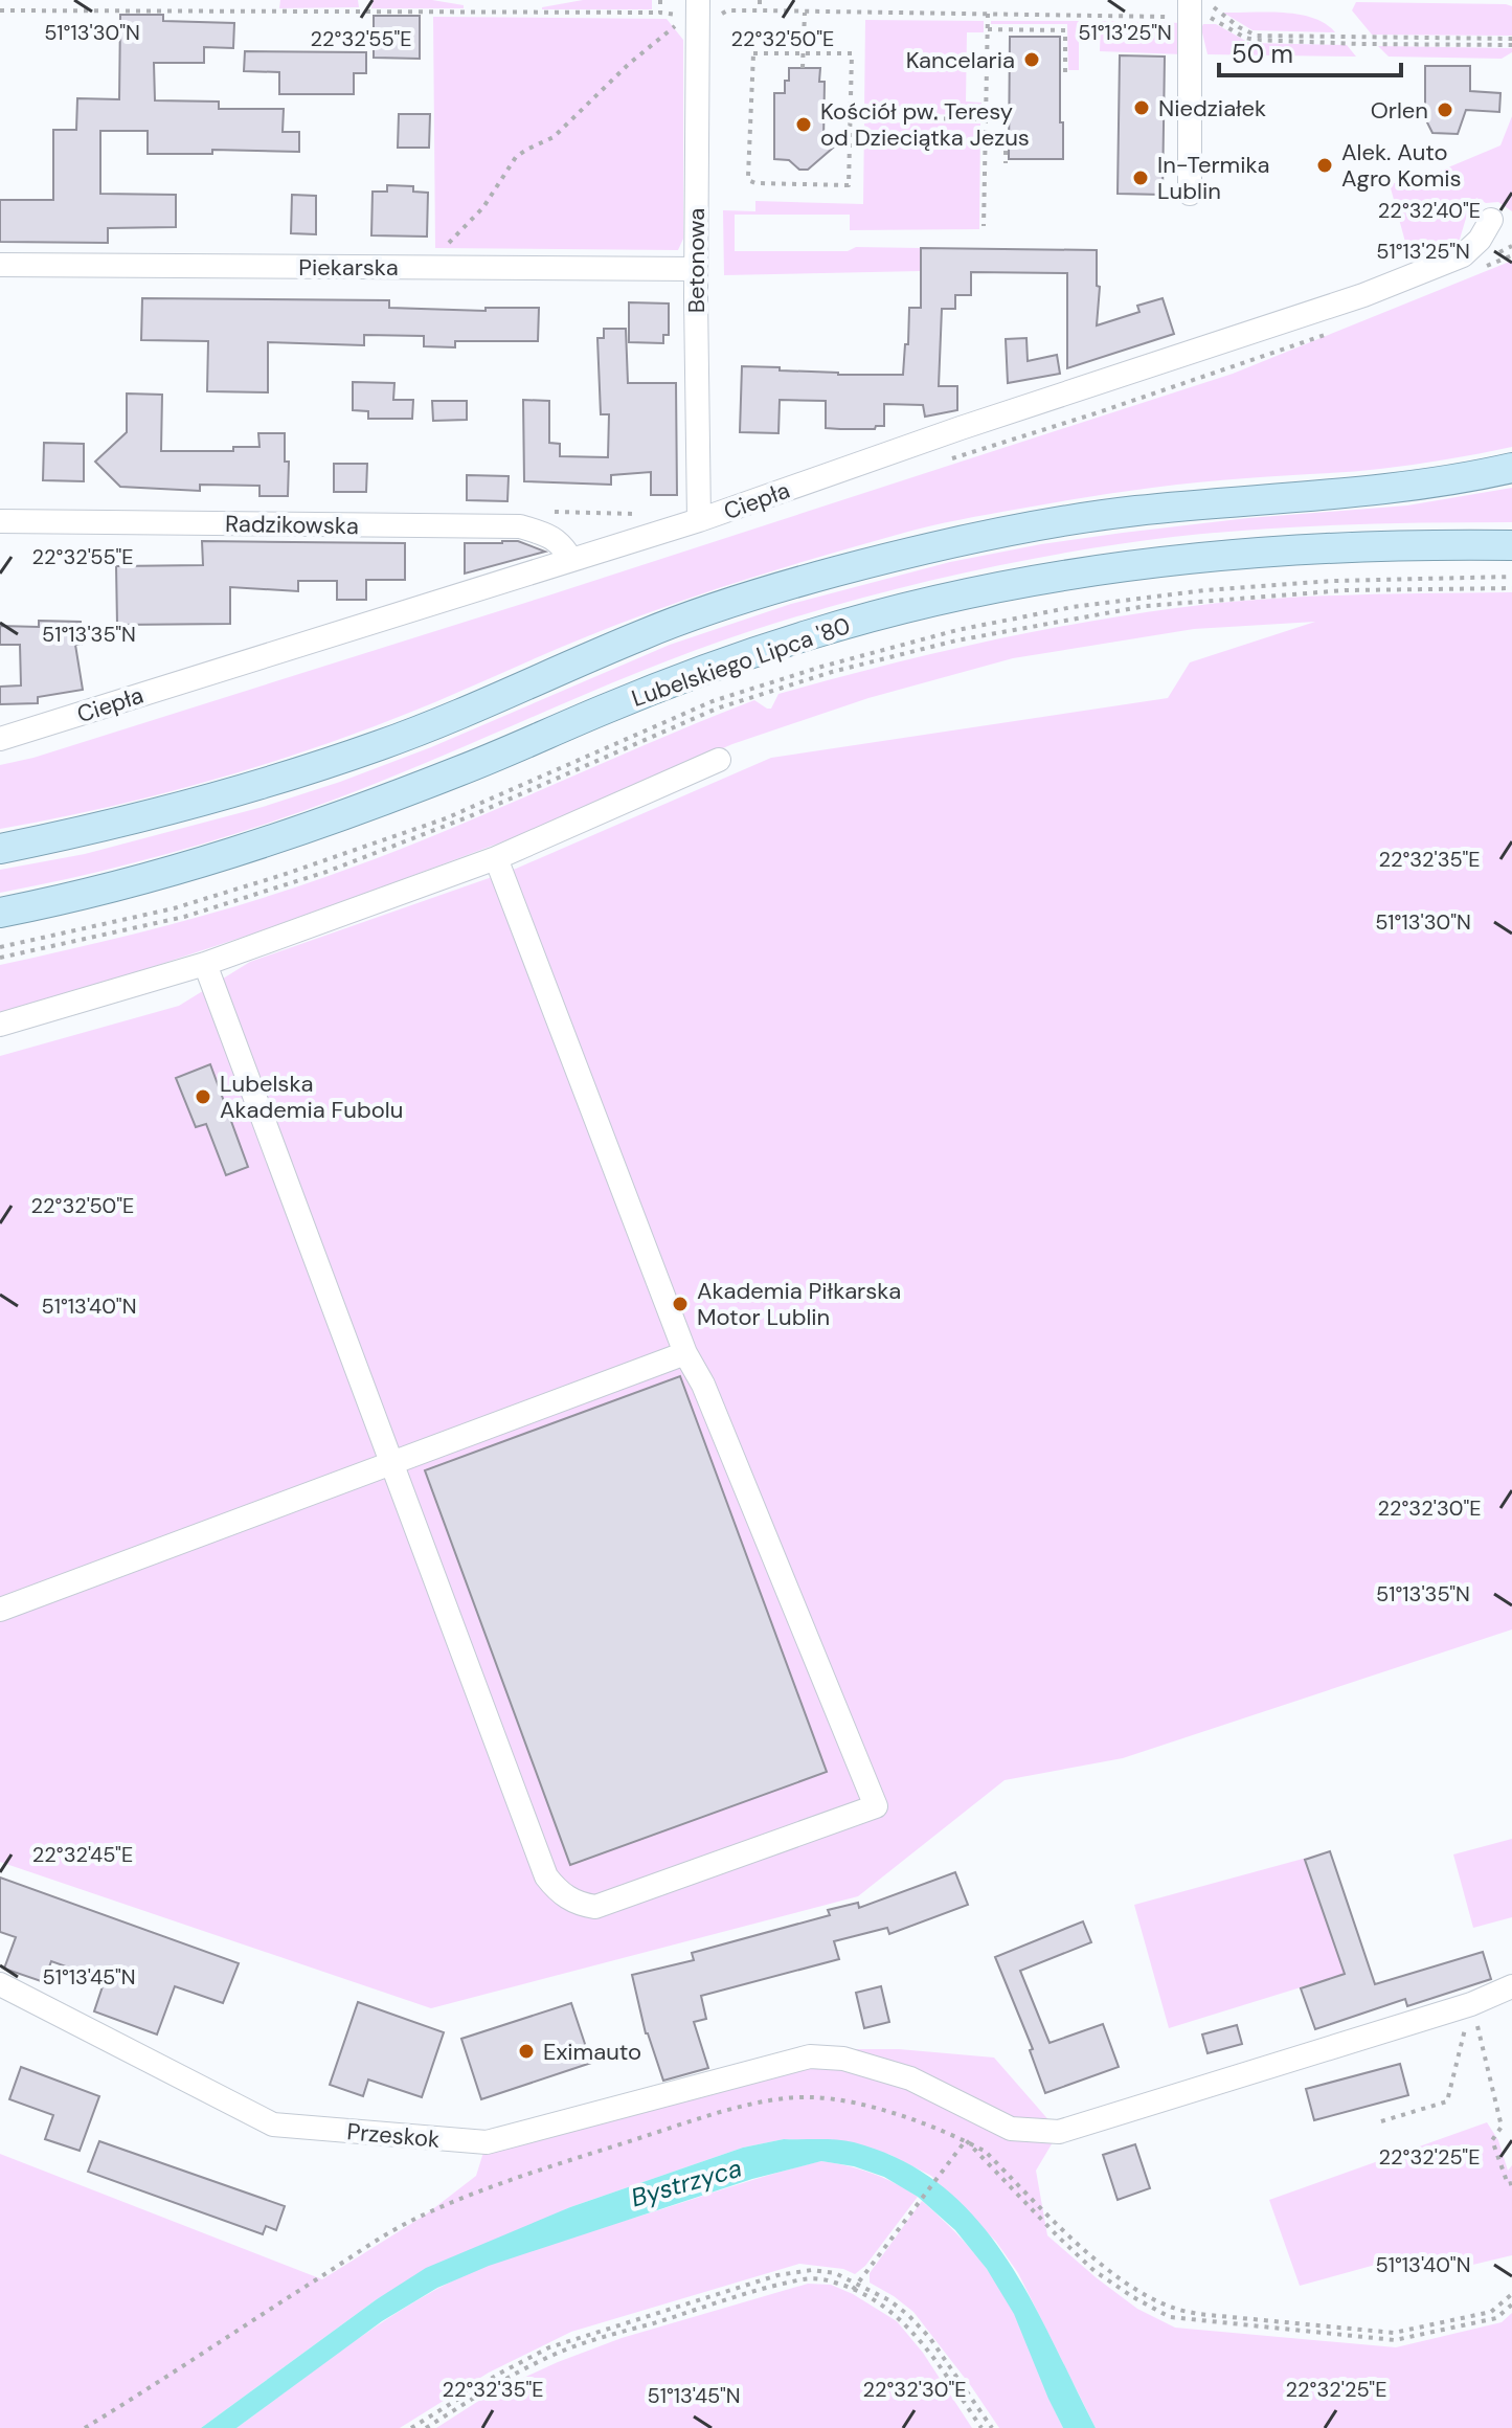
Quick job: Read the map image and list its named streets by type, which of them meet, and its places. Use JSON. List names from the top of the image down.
{
  "streets": {
    "main road": ["Lubelskiego Lipca '80"],
    "street": [
      "Betonowa",
      "Piekarska",
      "Ciepła",
      "Radzikowska",
      "Przeskok"
    ]
  },
  "crossings": [
    ["Betonowa", "Piekarska"],
    ["Betonowa", "Ciepła"],
    ["Ciepła", "Radzikowska"]
  ],
  "water": ["Bystrzyca"],
  "places": [
    "Kancelaria",
    "Niedziałek",
    "Orlen",
    "Kościół pw. Teresy od Dzieciątka Jezus",
    "Alek. Auto Agro Komis",
    "In-Termika Lublin",
    "Lubelska Akademia Fubolu",
    "Akademia Piłkarska Motor Lublin",
    "Eximauto"
  ],
  "scale_bar": "50 m",
  "coordinates": [
    "51°13'30\"N",
    "51°13'25\"N",
    "22°32'55\"E",
    "22°32'50\"E",
    "22°32'40\"E",
    "51°13'35\"N",
    "22°32'35\"E",
    "51°13'40\"N",
    "22°32'30\"E",
    "22°32'45\"E",
    "51°13'45\"N",
    "22°32'25\"E"
  ]
}
